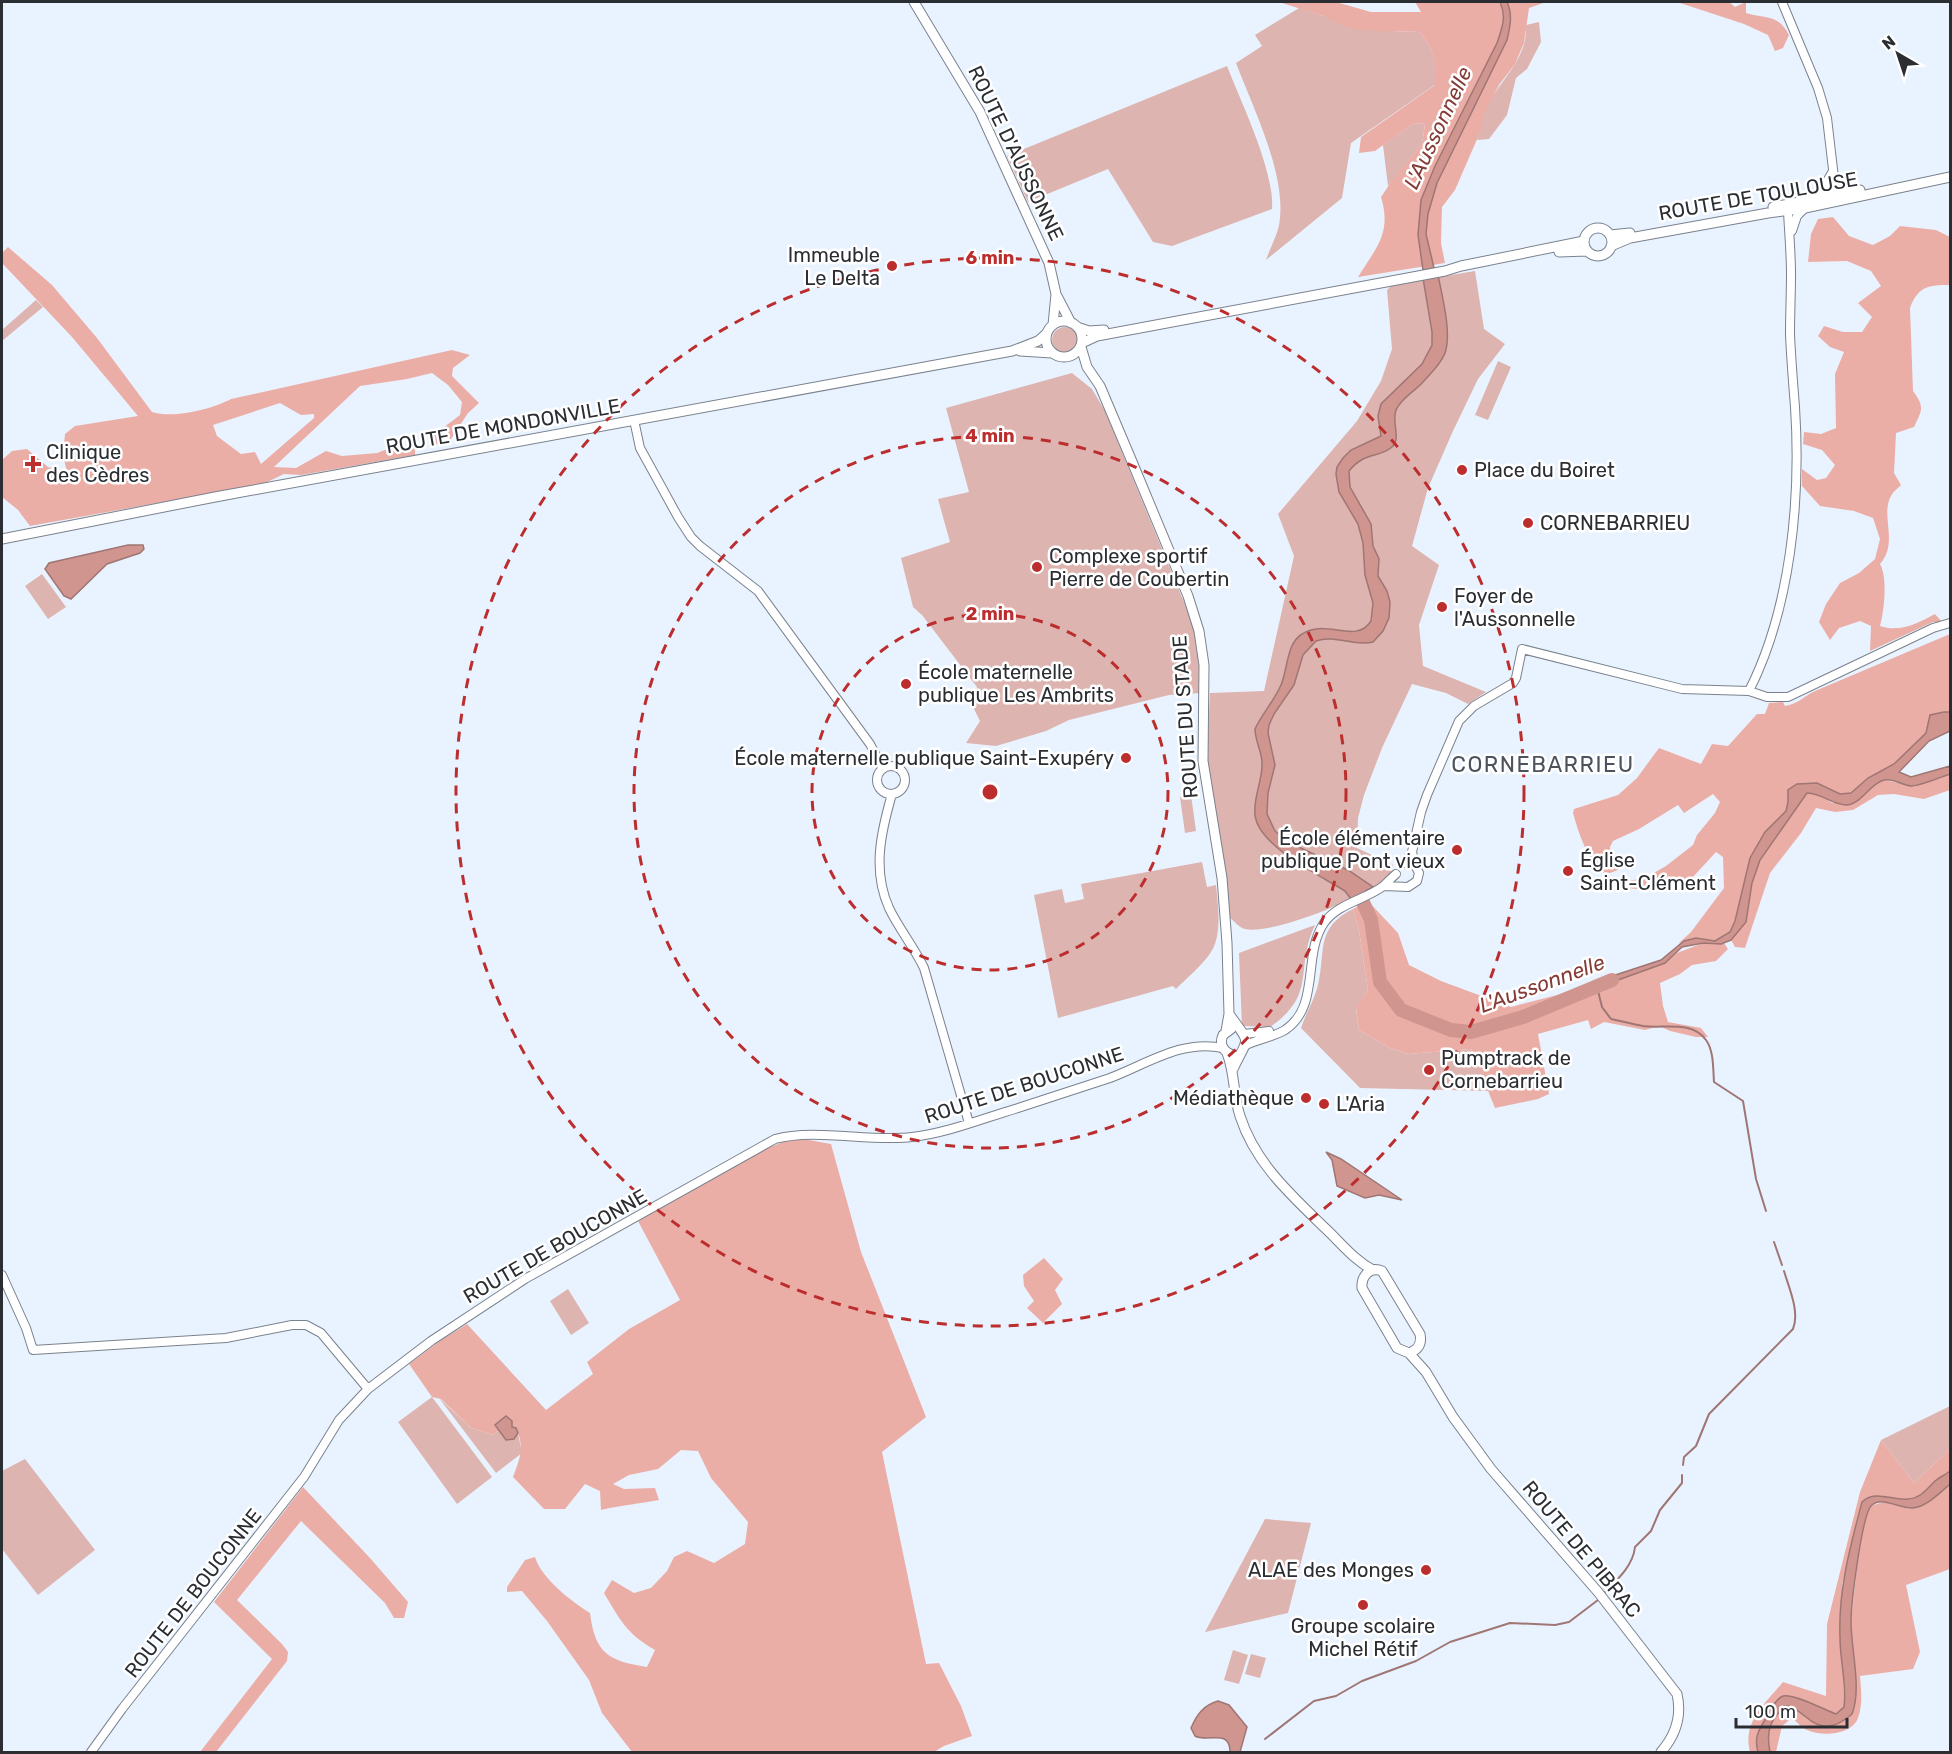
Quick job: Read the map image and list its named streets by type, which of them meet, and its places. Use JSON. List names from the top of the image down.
{
  "streets": {
    "main road": [
      "ROUTE D'AUSSONNE",
      "ROUTE DE TOULOUSE",
      "ROUTE DE MONDONVILLE",
      "ROUTE DU STADE",
      "ROUTE DE PIBRAC"
    ],
    "street": ["ROUTE DE BOUCONNE"]
  },
  "crossings": [
    ["ROUTE D'AUSSONNE", "ROUTE DE MONDONVILLE"],
    ["ROUTE D'AUSSONNE", "ROUTE DU STADE"],
    ["ROUTE DE MONDONVILLE", "ROUTE DU STADE"]
  ],
  "districts": ["CORNEBARRIEU"],
  "water": ["L'Aussonnelle"],
  "places": {
    "other": [
      "Immeuble Le Delta",
      "Place du Boiret",
      "CORNEBARRIEU",
      "Complexe sportif Pierre de Coubertin",
      "Foyer de l'Aussonnelle",
      "École maternelle publique Les Ambrits",
      "École maternelle publique Saint-Exupéry",
      "École élémentaire publique Pont vieux",
      "Église Saint-Clément",
      "Pumptrack de Cornebarrieu",
      "Médiathèque",
      "L'Aria",
      "ALAE des Monges",
      "Groupe scolaire Michel Rétif"
    ],
    "health": ["Clinique des Cèdres"]
  },
  "scale_bar": "100 m",
  "north": "top left",
  "rings": ["6 min", "4 min", "2 min"]
}
